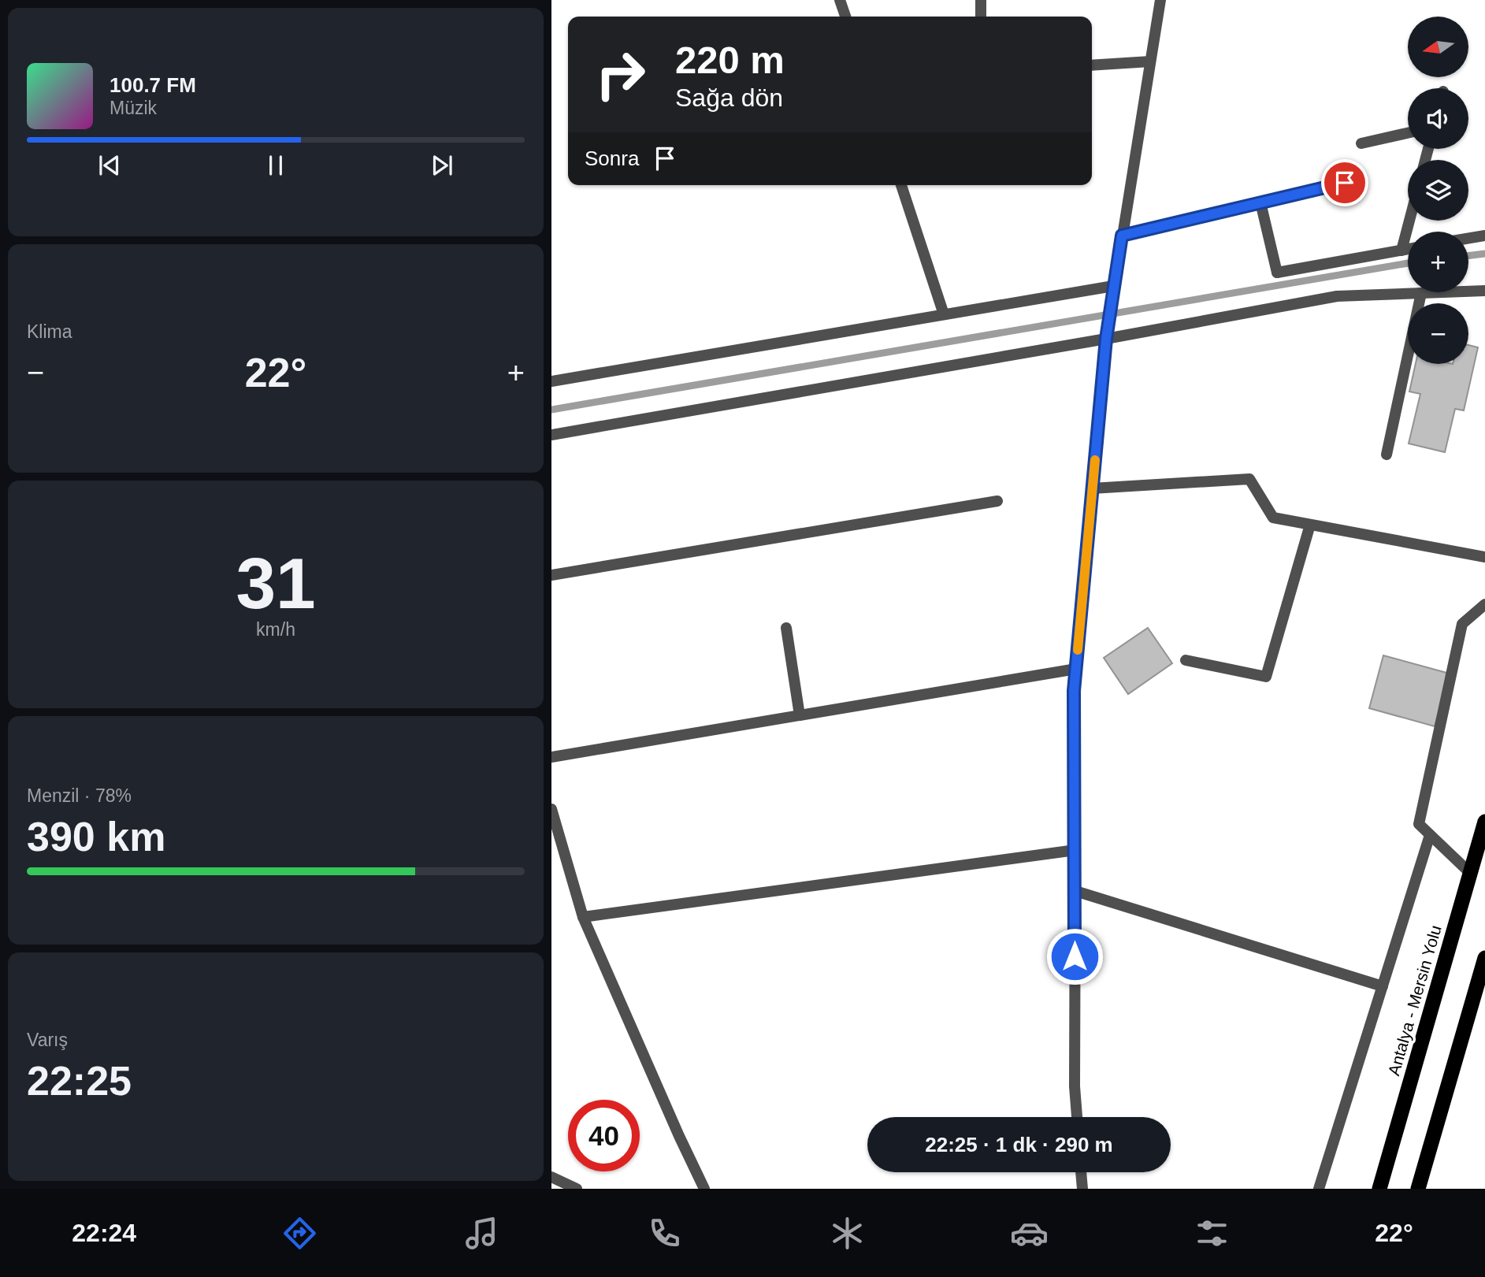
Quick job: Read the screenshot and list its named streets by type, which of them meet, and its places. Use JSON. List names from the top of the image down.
{
  "streets": {
    "highway": ["Antalya - Mersin Yolu"]
  },
  "north": "left",
  "page": {
    "map_buttons": ["+", "−"],
    "turn": ["220 m", "Sağa dön"],
    "song": ["100.7 FM", "Müzik"],
    "then": "Sonra",
    "tile": [
      "Klima",
      ["31", "km/h"],
      ["Menzil · 78%", "390 km"],
      ["Varış", "22:25"]
    ],
    "heat": ["−", "22°", "+"],
    "limit": "40",
    "trip": "22:25 · 1 dk · 290 m",
    "tabs": ["22:24", "22°"]
  }
}
